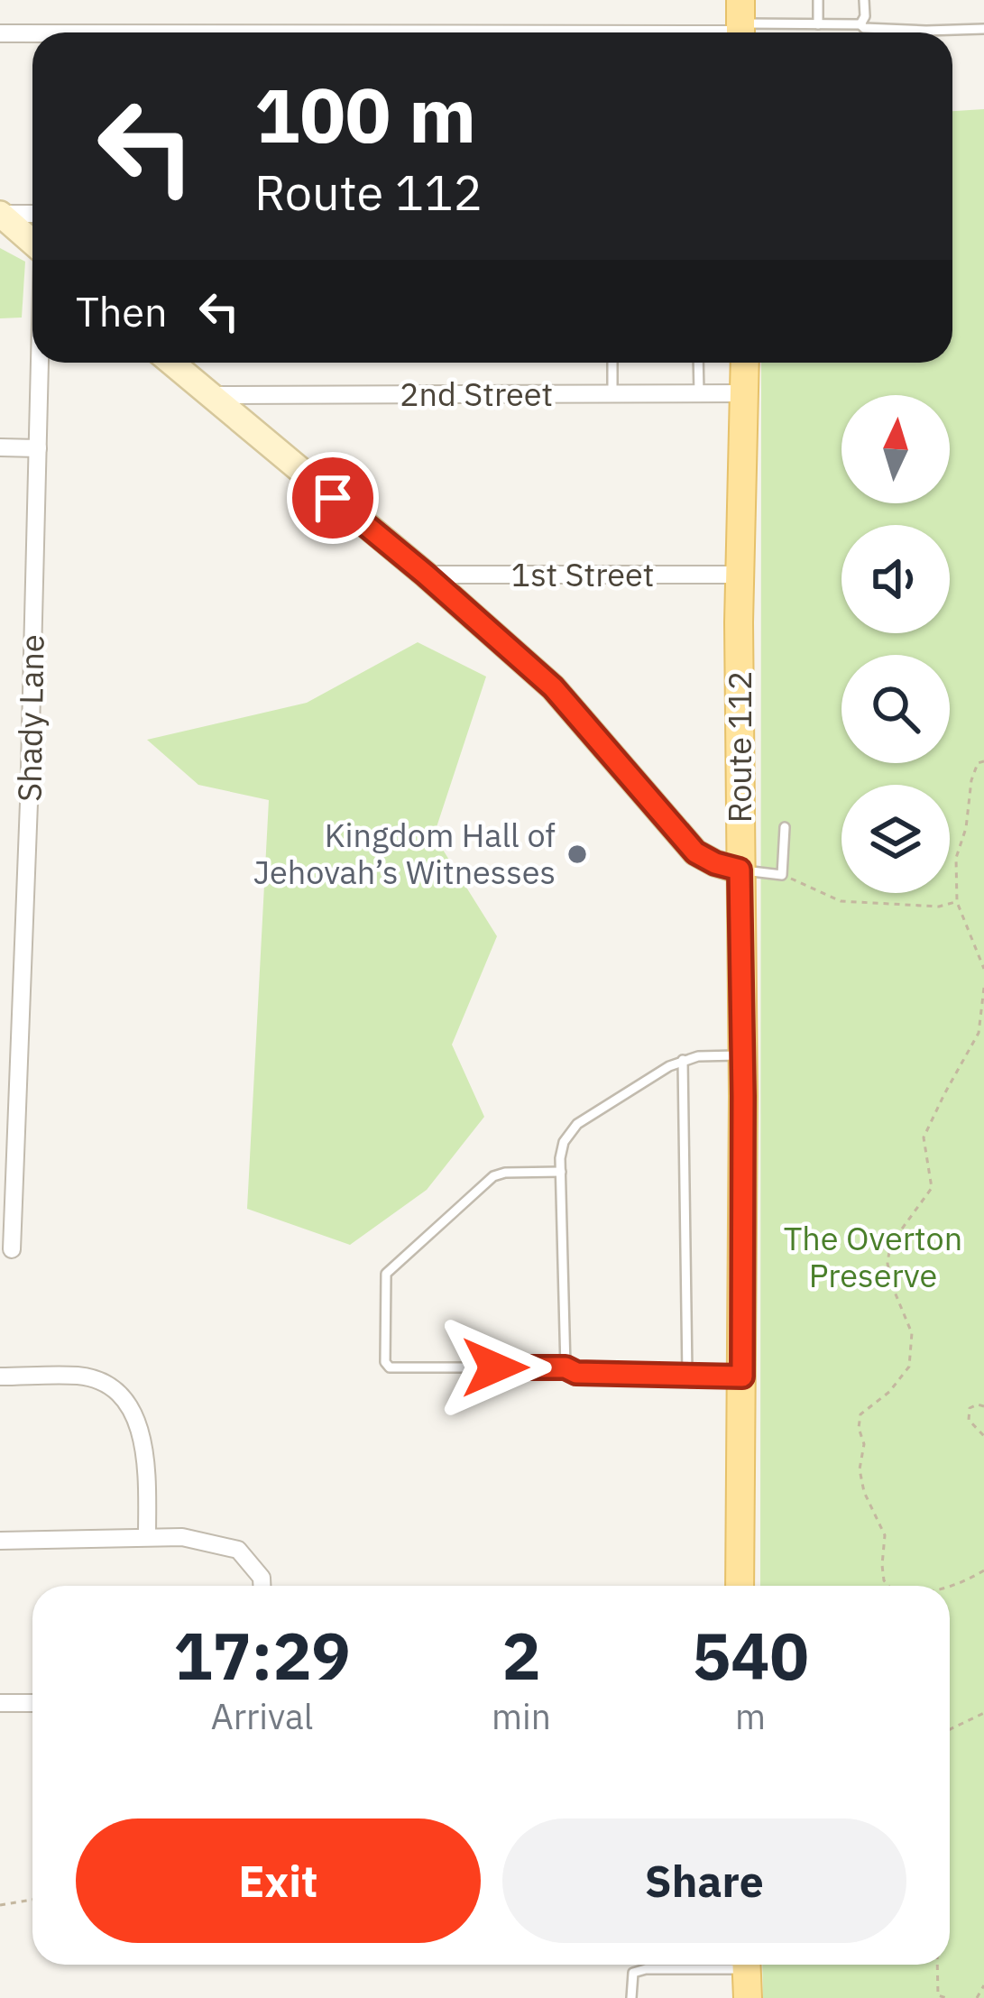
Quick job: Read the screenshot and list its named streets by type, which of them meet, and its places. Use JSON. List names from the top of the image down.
{
  "streets": {
    "main road": ["Route 112"],
    "street": ["2nd Street", "1st Street", "Shady Lane"]
  },
  "crossings": [
    ["2nd Street", "Route 112"],
    ["1st Street", "Route 112"]
  ],
  "parks": ["The Overton Preserve"],
  "places": ["Kingdom Hall of Jehovah’s Witnesses"],
  "north": "top",
  "page": {
    "turn": ["100 m", "Route 112"],
    "then": "Then",
    "eta": [
      "17:29",
      "Arrival",
      "2",
      "min",
      "540",
      "m"
    ],
    "buttons": ["Exit", "Share"]
  }
}
